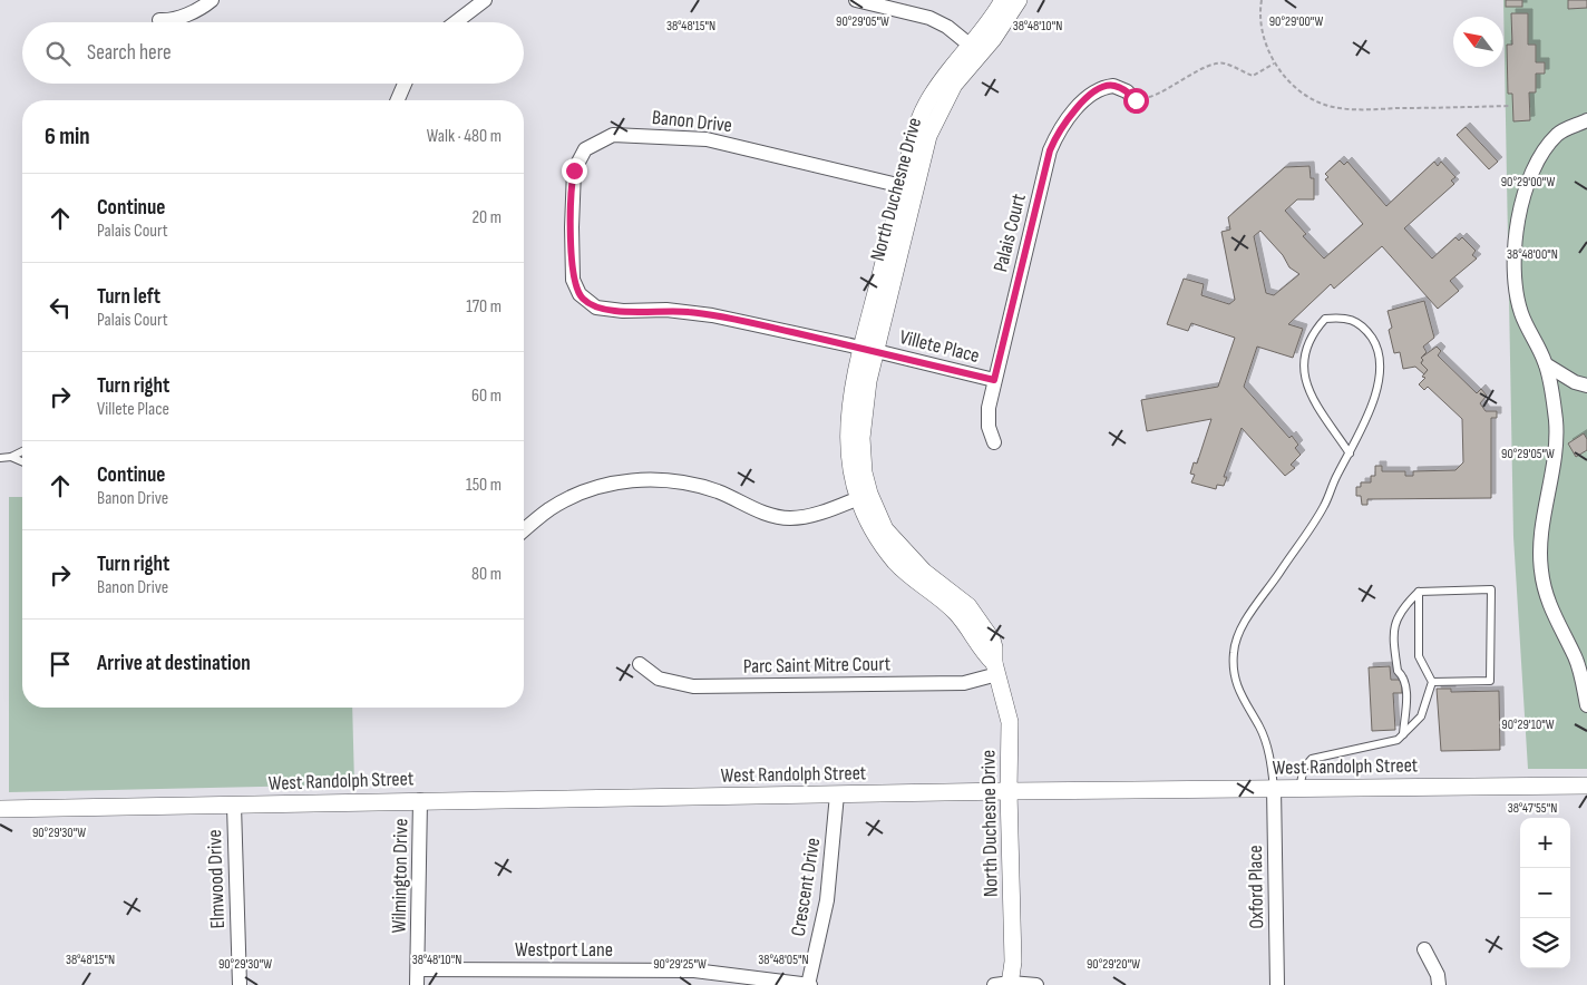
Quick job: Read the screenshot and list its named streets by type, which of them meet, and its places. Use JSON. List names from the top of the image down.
{
  "streets": {
    "street": [
      "Banon Drive",
      "North Duchesne Drive",
      "Palais Court",
      "Villete Place",
      "Parc Saint Mitre Court",
      "West Randolph Street",
      "Wilmington Drive",
      "Elmwood Drive",
      "Crescent Drive",
      "Oxford Place",
      "Westport Lane"
    ]
  },
  "crossings": [
    ["Banon Drive", "North Duchesne Drive"],
    ["Banon Drive", "Villete Place"],
    ["North Duchesne Drive", "Villete Place"],
    ["North Duchesne Drive", "Parc Saint Mitre Court"],
    ["North Duchesne Drive", "West Randolph Street"],
    ["Palais Court", "Villete Place"],
    ["West Randolph Street", "Wilmington Drive"],
    ["West Randolph Street", "Elmwood Drive"],
    ["West Randolph Street", "Crescent Drive"],
    ["West Randolph Street", "Oxford Place"],
    ["Wilmington Drive", "Westport Lane"],
    ["Crescent Drive", "Westport Lane"]
  ],
  "north": "top left",
  "page": {
    "search": "Search here",
    "heading": ["6 min", "Walk · 480 m"],
    "list": [
      ["Continue", "Palais Court", "20 m"],
      ["Turn left", "Palais Court", "170 m"],
      ["Turn right", "Villete Place", "60 m"],
      ["Continue", "Banon Drive", "150 m"],
      ["Turn right", "Banon Drive", "80 m"],
      "Arrive at destination"
    ],
    "map_buttons": ["+", "−"]
  },
  "coordinates": [
    "90°29'05\"W",
    "90°29'00\"W",
    "38°48'15\"N",
    "38°48'10\"N",
    "38°48'00\"N",
    "90°29'10\"W",
    "38°47'55\"N",
    "90°29'30\"W",
    "38°48'05\"N",
    "90°29'25\"W",
    "90°29'20\"W"
  ]
}
